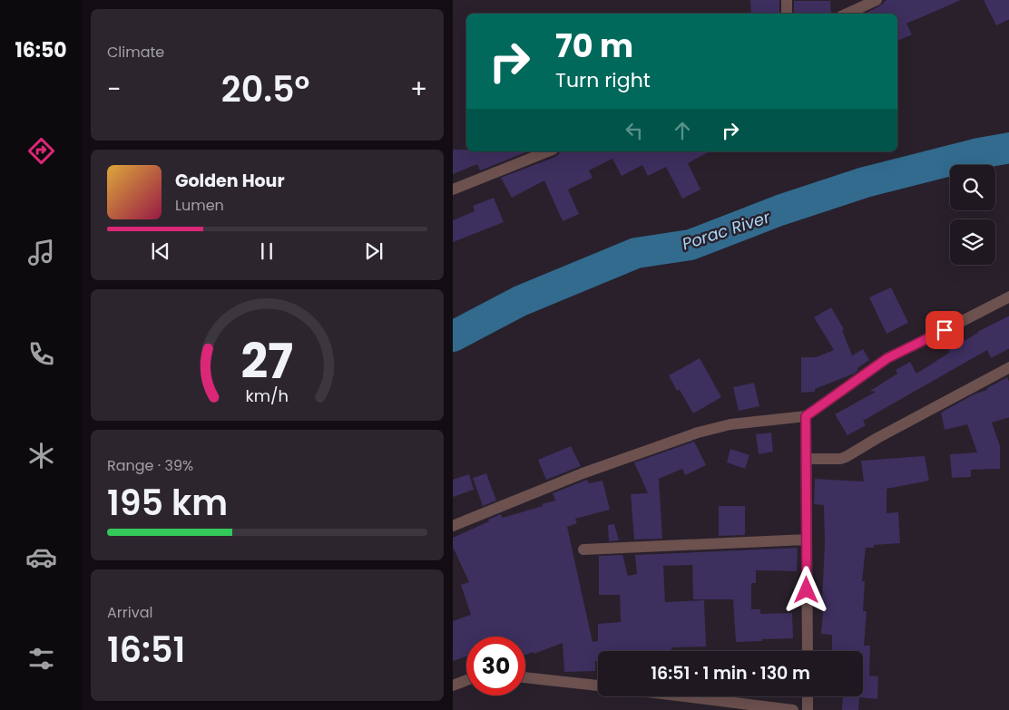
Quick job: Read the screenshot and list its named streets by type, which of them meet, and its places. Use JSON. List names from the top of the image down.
{
  "water": ["Porac River"],
  "page": {
    "tabs": "16:50",
    "tile": [
      "Climate",
      ["Range · 39%", "195 km"],
      ["Arrival", "16:51"]
    ],
    "turn": ["70 m", "Turn right"],
    "heat": ["−", "20.5°", "+"],
    "song": ["Golden Hour", "Lumen"],
    "limit": "30",
    "trip": "16:51 · 1 min · 130 m",
    "gauge": ["27", "km/h"]
  }
}
